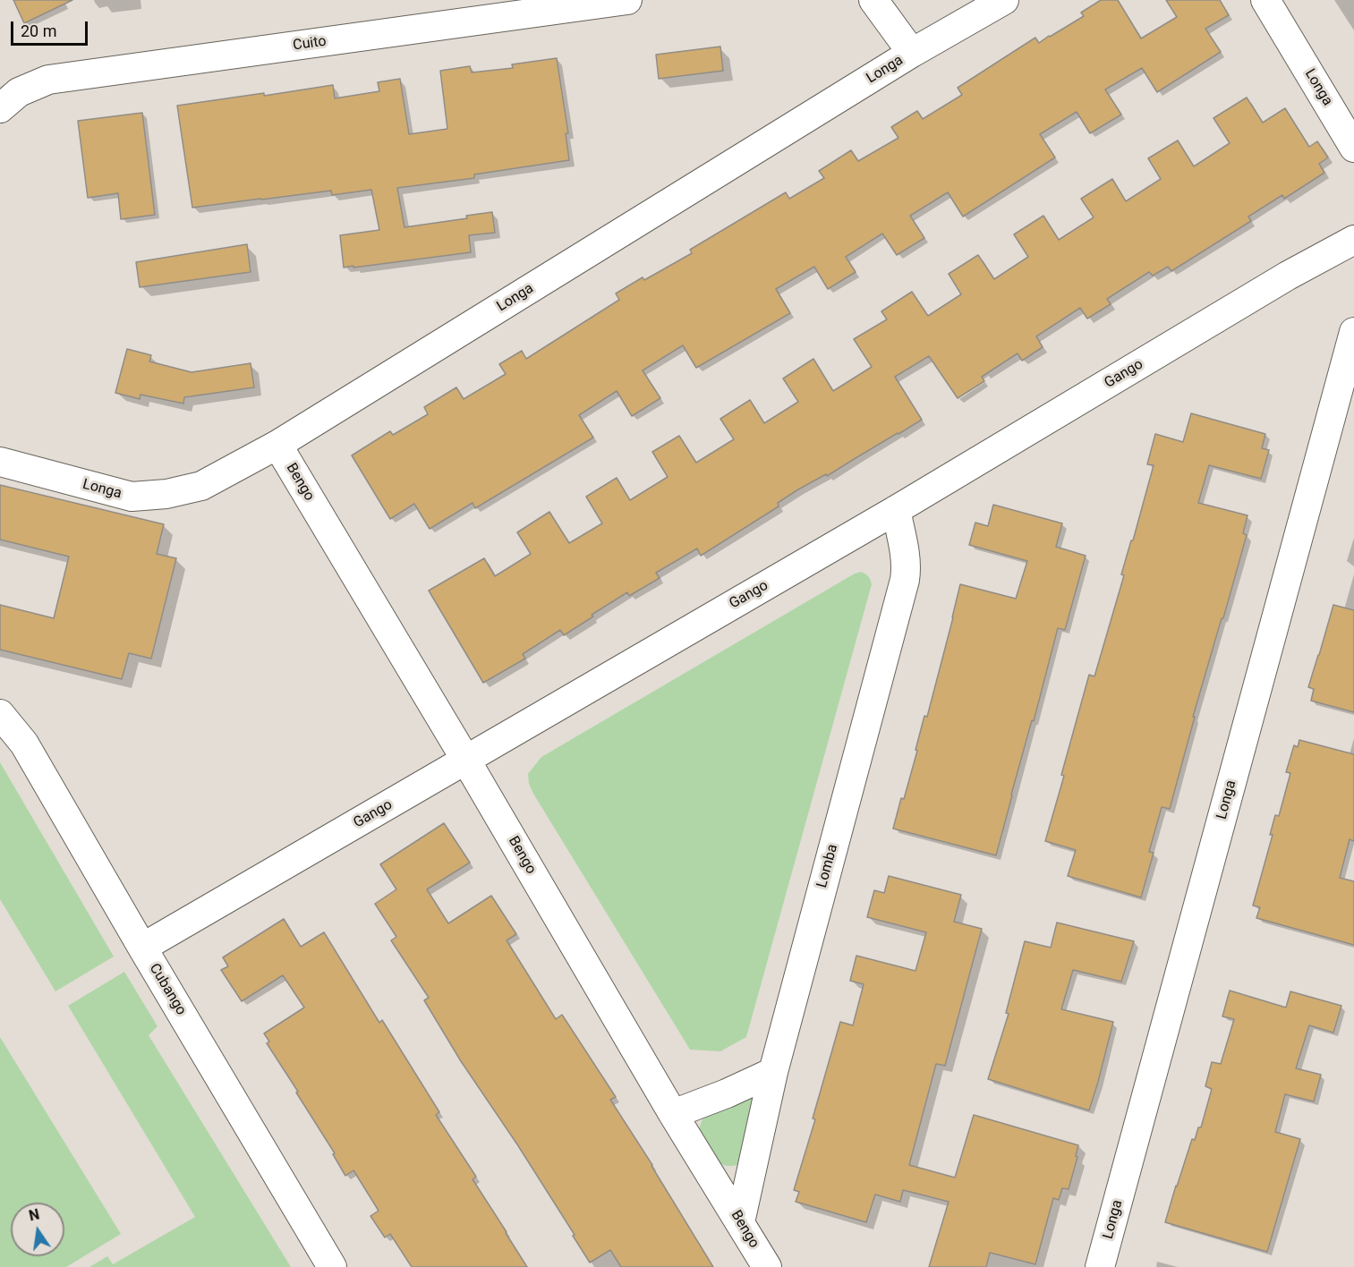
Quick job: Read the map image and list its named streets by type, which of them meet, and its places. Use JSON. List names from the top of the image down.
{
  "streets": {
    "street": [
      "Cuito",
      "Longa",
      "Gango",
      "Bengo",
      "Lomba",
      "Cubango"
    ]
  },
  "crossings": [
    ["Longa", "Bengo"],
    ["Gango", "Bengo"],
    ["Gango", "Lomba"],
    ["Gango", "Cubango"],
    ["Bengo", "Lomba"]
  ],
  "scale_bar": "20 m",
  "north": "top"
}
